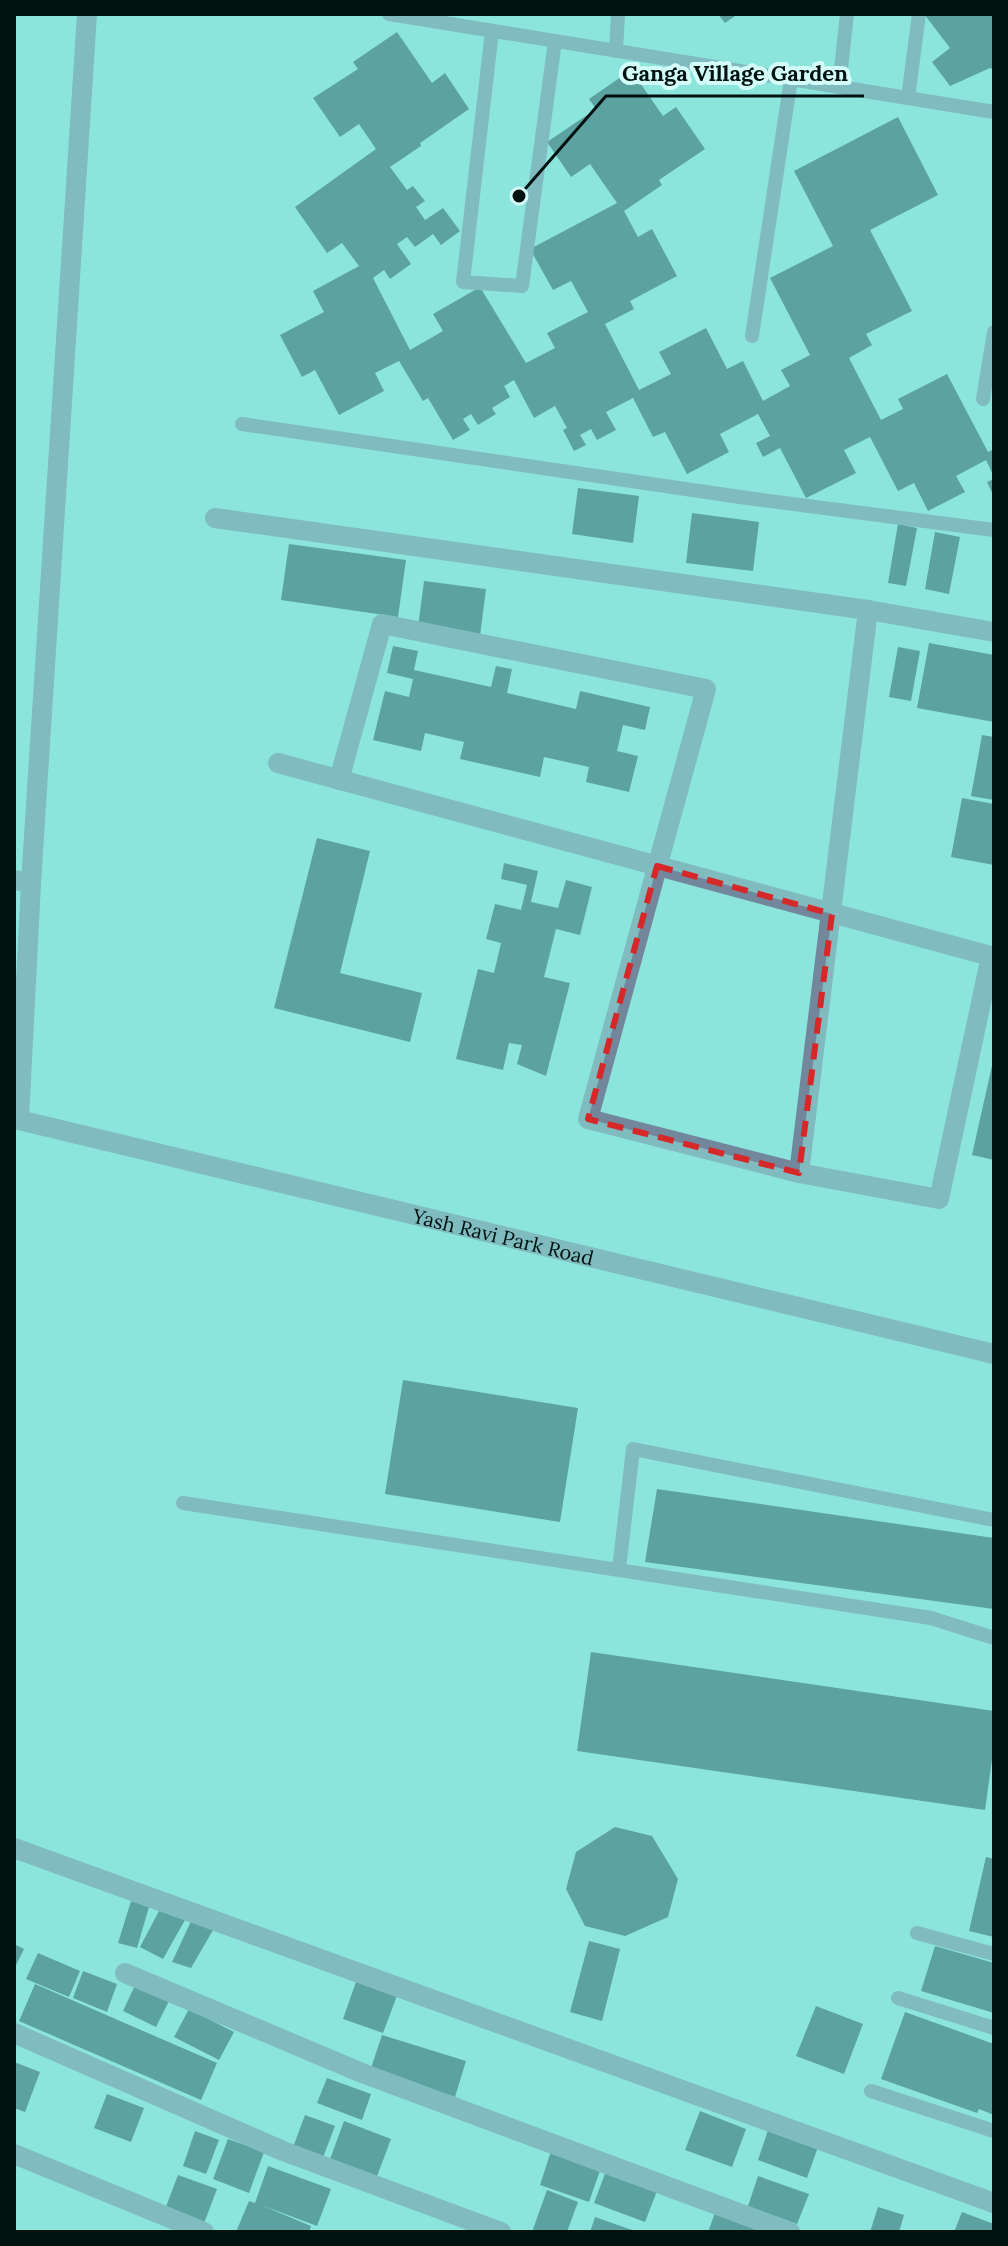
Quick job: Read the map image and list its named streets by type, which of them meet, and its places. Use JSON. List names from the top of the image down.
{
  "streets": {
    "street": ["Yash Ravi Park Road"]
  },
  "places": ["Ganga Village Garden"]
}
